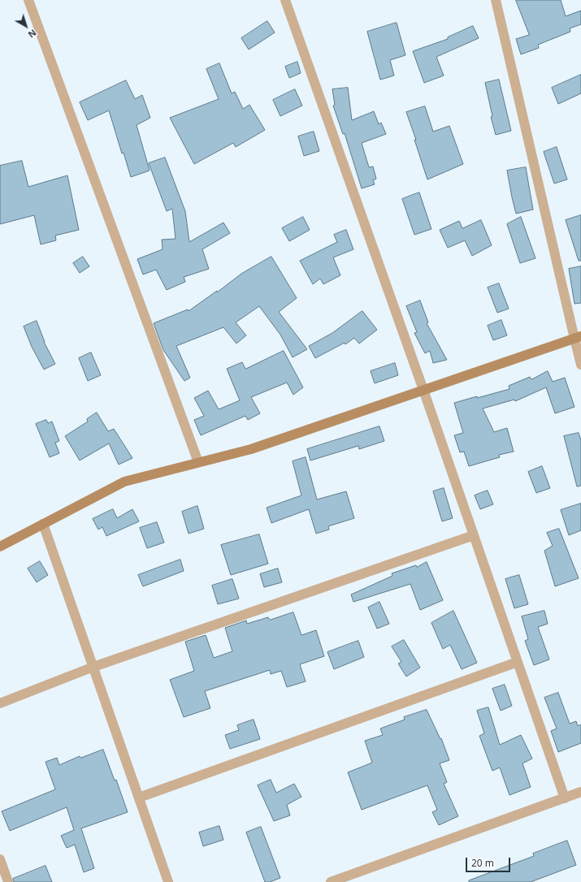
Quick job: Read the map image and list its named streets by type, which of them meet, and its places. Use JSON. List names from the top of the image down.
{
  "scale_bar": "20 m",
  "north": "bottom right"
}
